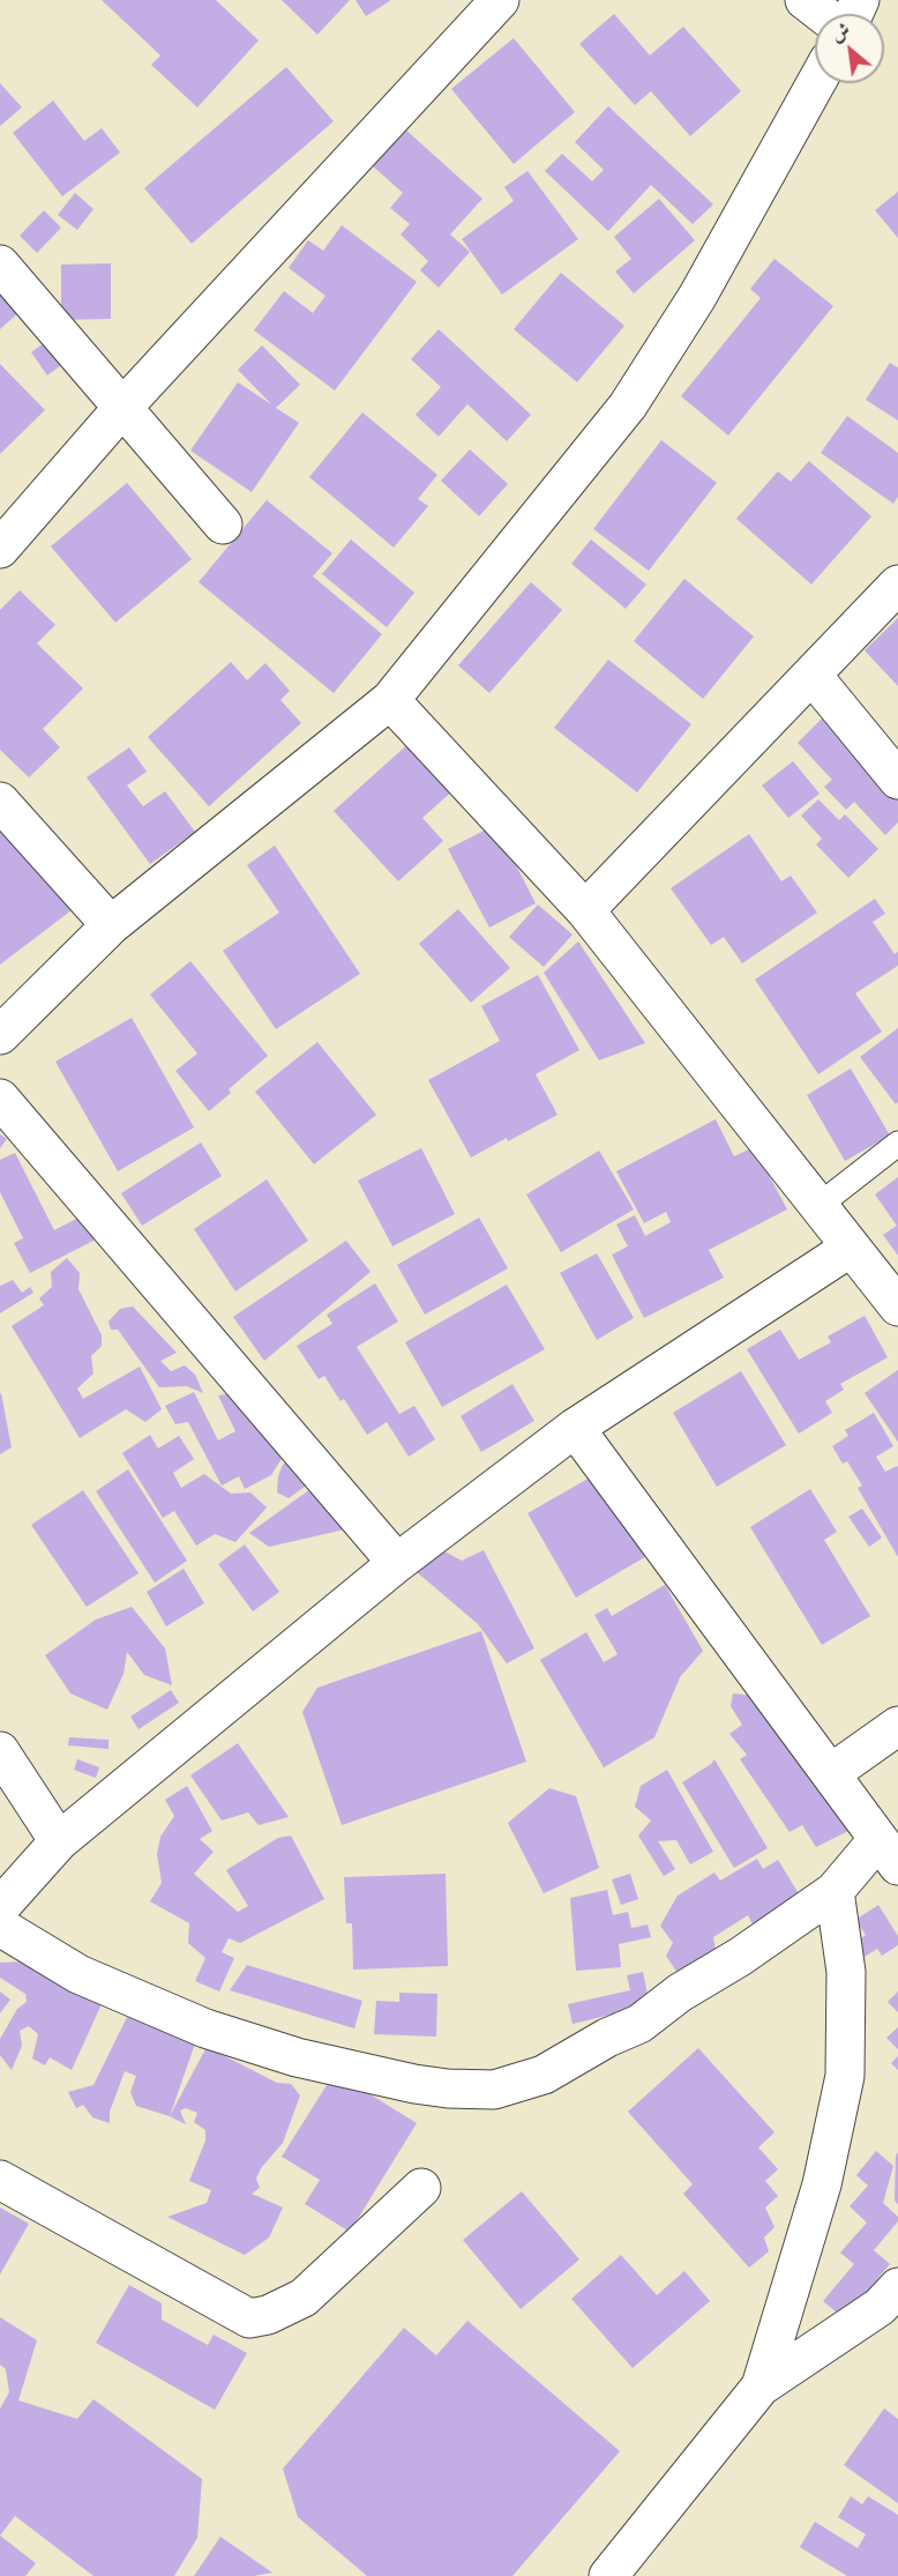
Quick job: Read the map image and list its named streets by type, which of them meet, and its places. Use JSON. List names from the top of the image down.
{
  "north": "top left"
}
